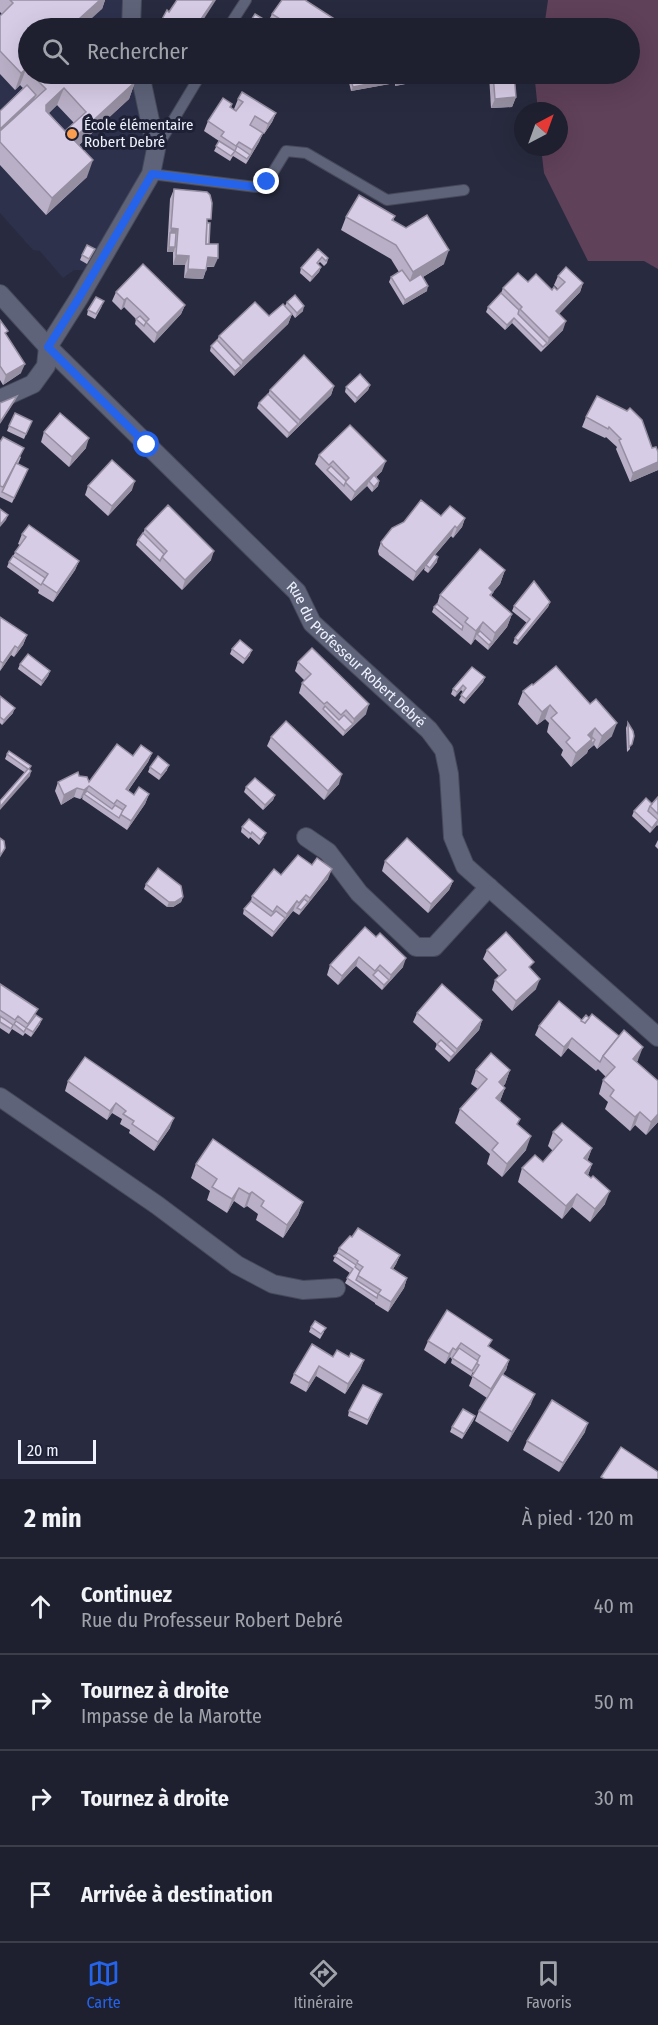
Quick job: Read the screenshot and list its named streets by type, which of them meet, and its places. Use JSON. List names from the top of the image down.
{
  "streets": {
    "street": ["Rue du Professeur Robert Debré"]
  },
  "places": ["École élémentaire Robert Debré"],
  "scale_bar": "20 m",
  "north": "top right",
  "page": {
    "search": "Rechercher",
    "scale": "20 m",
    "heading": ["2 min", "À pied · 120 m"],
    "list": [
      ["Continuez", "Rue du Professeur Robert Debré", "40 m"],
      ["Tournez à droite", "Impasse de la Marotte", "50 m"],
      ["Tournez à droite", "30 m"],
      "Arrivée à destination"
    ],
    "nav": ["Carte", "Itinéraire", "Favoris"]
  }
}
